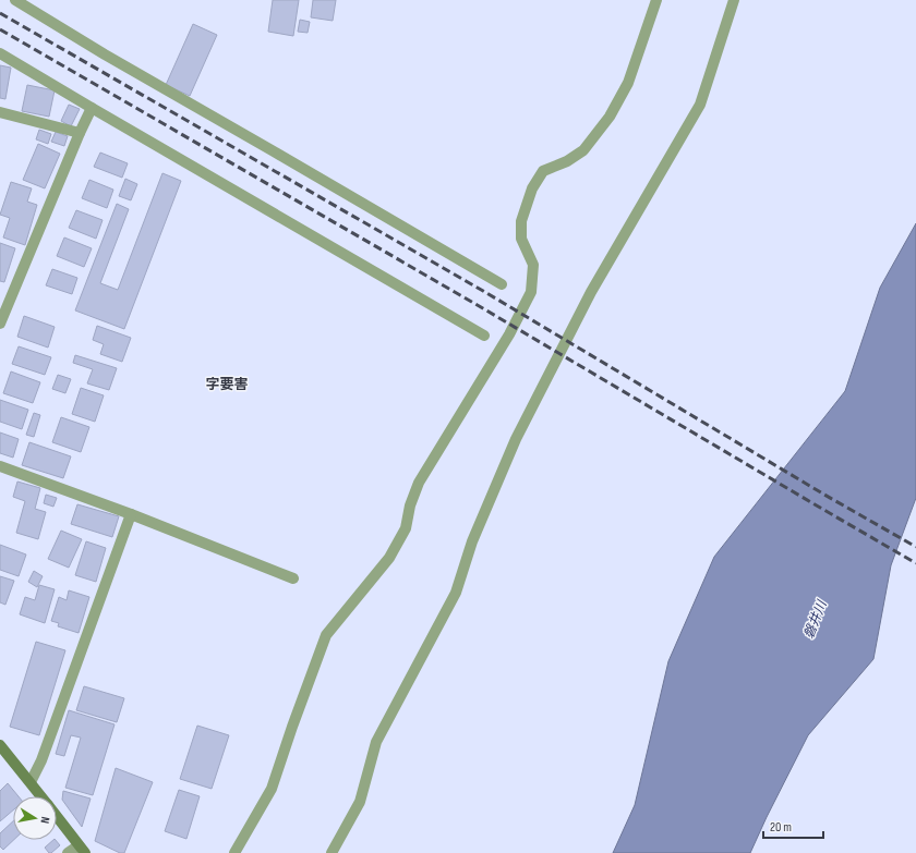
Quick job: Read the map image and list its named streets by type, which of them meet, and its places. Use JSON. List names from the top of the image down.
{
  "districts": ["字要害"],
  "water": ["磐井川"],
  "scale_bar": "20 m",
  "north": "right"
}
